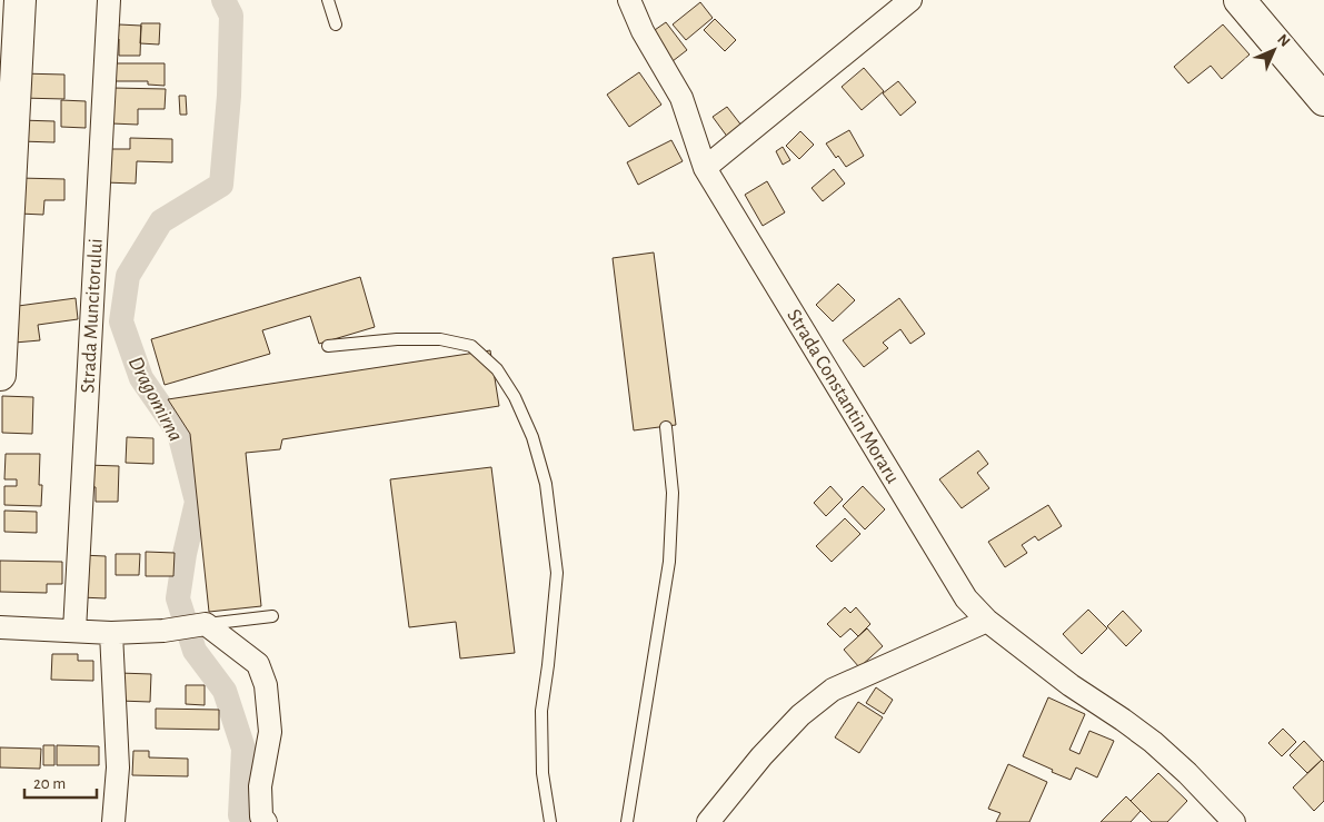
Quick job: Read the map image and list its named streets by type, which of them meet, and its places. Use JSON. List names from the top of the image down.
{
  "streets": {
    "street": ["Strada Muncitorului", "Strada Constantin Moraru"]
  },
  "water": ["Dragomirna"],
  "scale_bar": "20 m",
  "north": "top right"
}
